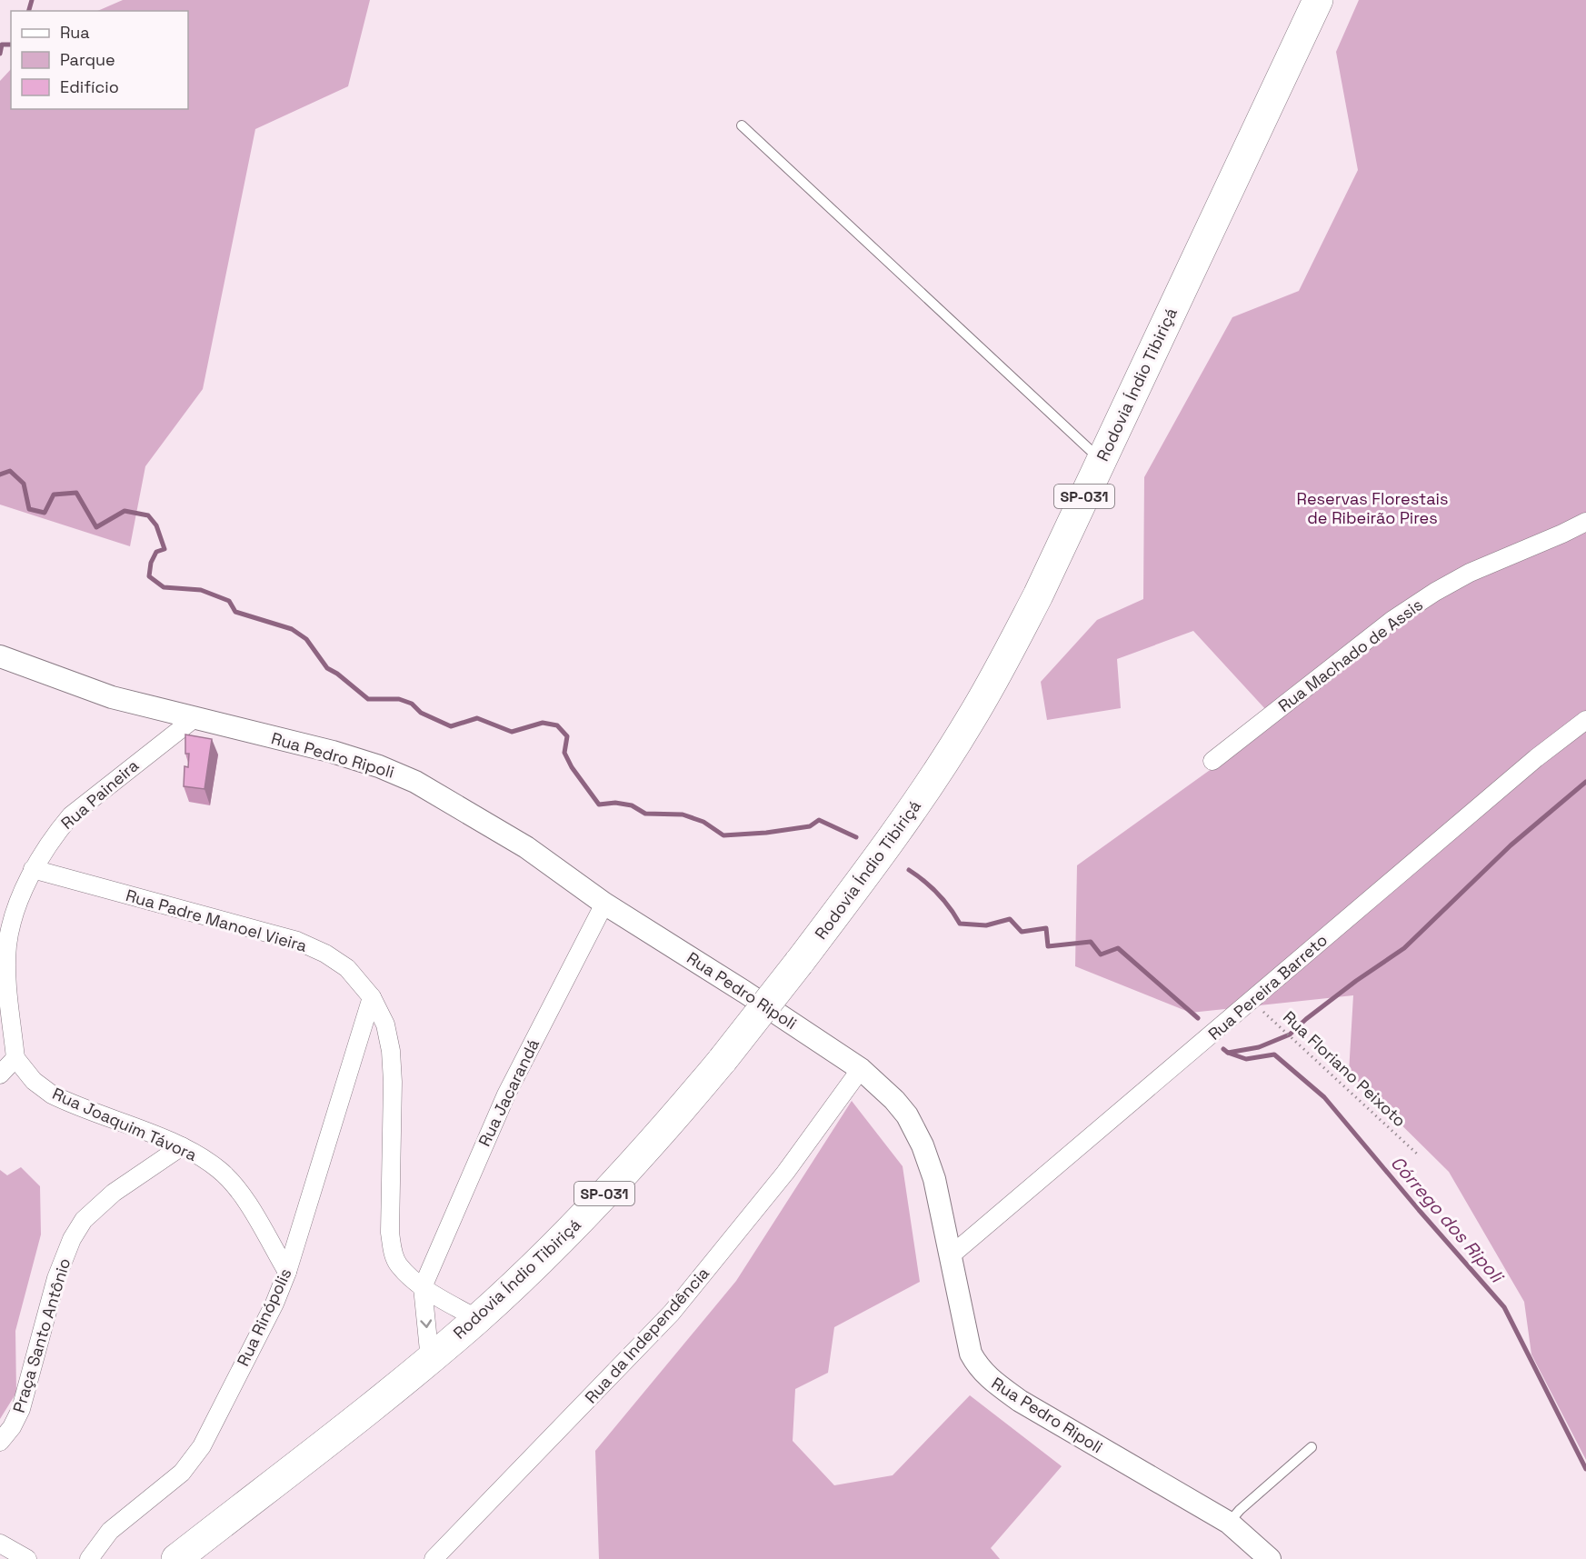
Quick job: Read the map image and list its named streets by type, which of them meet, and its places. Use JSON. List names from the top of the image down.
{
  "streets": {
    "highway": ["Rodovia Índio Tibiriçá", "SP-031"],
    "street": [
      "Rua Machado de Assis",
      "Rua Pedro Ripoli",
      "Rua Paineira",
      "Rua Padre Manoel Vieira",
      "Rua Pereira Barreto",
      "Rua Jacarandá",
      "Rua Joaquim Távora",
      "Rua Rinópolis",
      "Praça Santo Antônio",
      "Rua da Independência"
    ],
    "path": ["Rua Floriano Peixoto"]
  },
  "crossings": [
    ["Rodovia Índio Tibiriçá", "Rua Padre Manoel Vieira"],
    ["Rua Pedro Ripoli", "Rua Paineira"],
    ["Rua Pedro Ripoli", "Rua Pereira Barreto"],
    ["Rua Pedro Ripoli", "Rua Jacarandá"],
    ["Rua Pedro Ripoli", "Rua da Independência"],
    ["Rua Paineira", "Rua Padre Manoel Vieira"],
    ["Rua Paineira", "Rua Joaquim Távora"],
    ["Rua Padre Manoel Vieira", "Rua Jacarandá"],
    ["Rua Padre Manoel Vieira", "Rua Rinópolis"],
    ["Rua Pereira Barreto", "Rua Floriano Peixoto"],
    ["Rua Joaquim Távora", "Rua Rinópolis"],
    ["Rua Joaquim Távora", "Praça Santo Antônio"]
  ],
  "water": ["Córrego dos Ripoli"],
  "parks": ["Reservas Florestais de Ribeirão Pires"],
  "legend": ["Rua", "Parque", "Edifício"]
}
